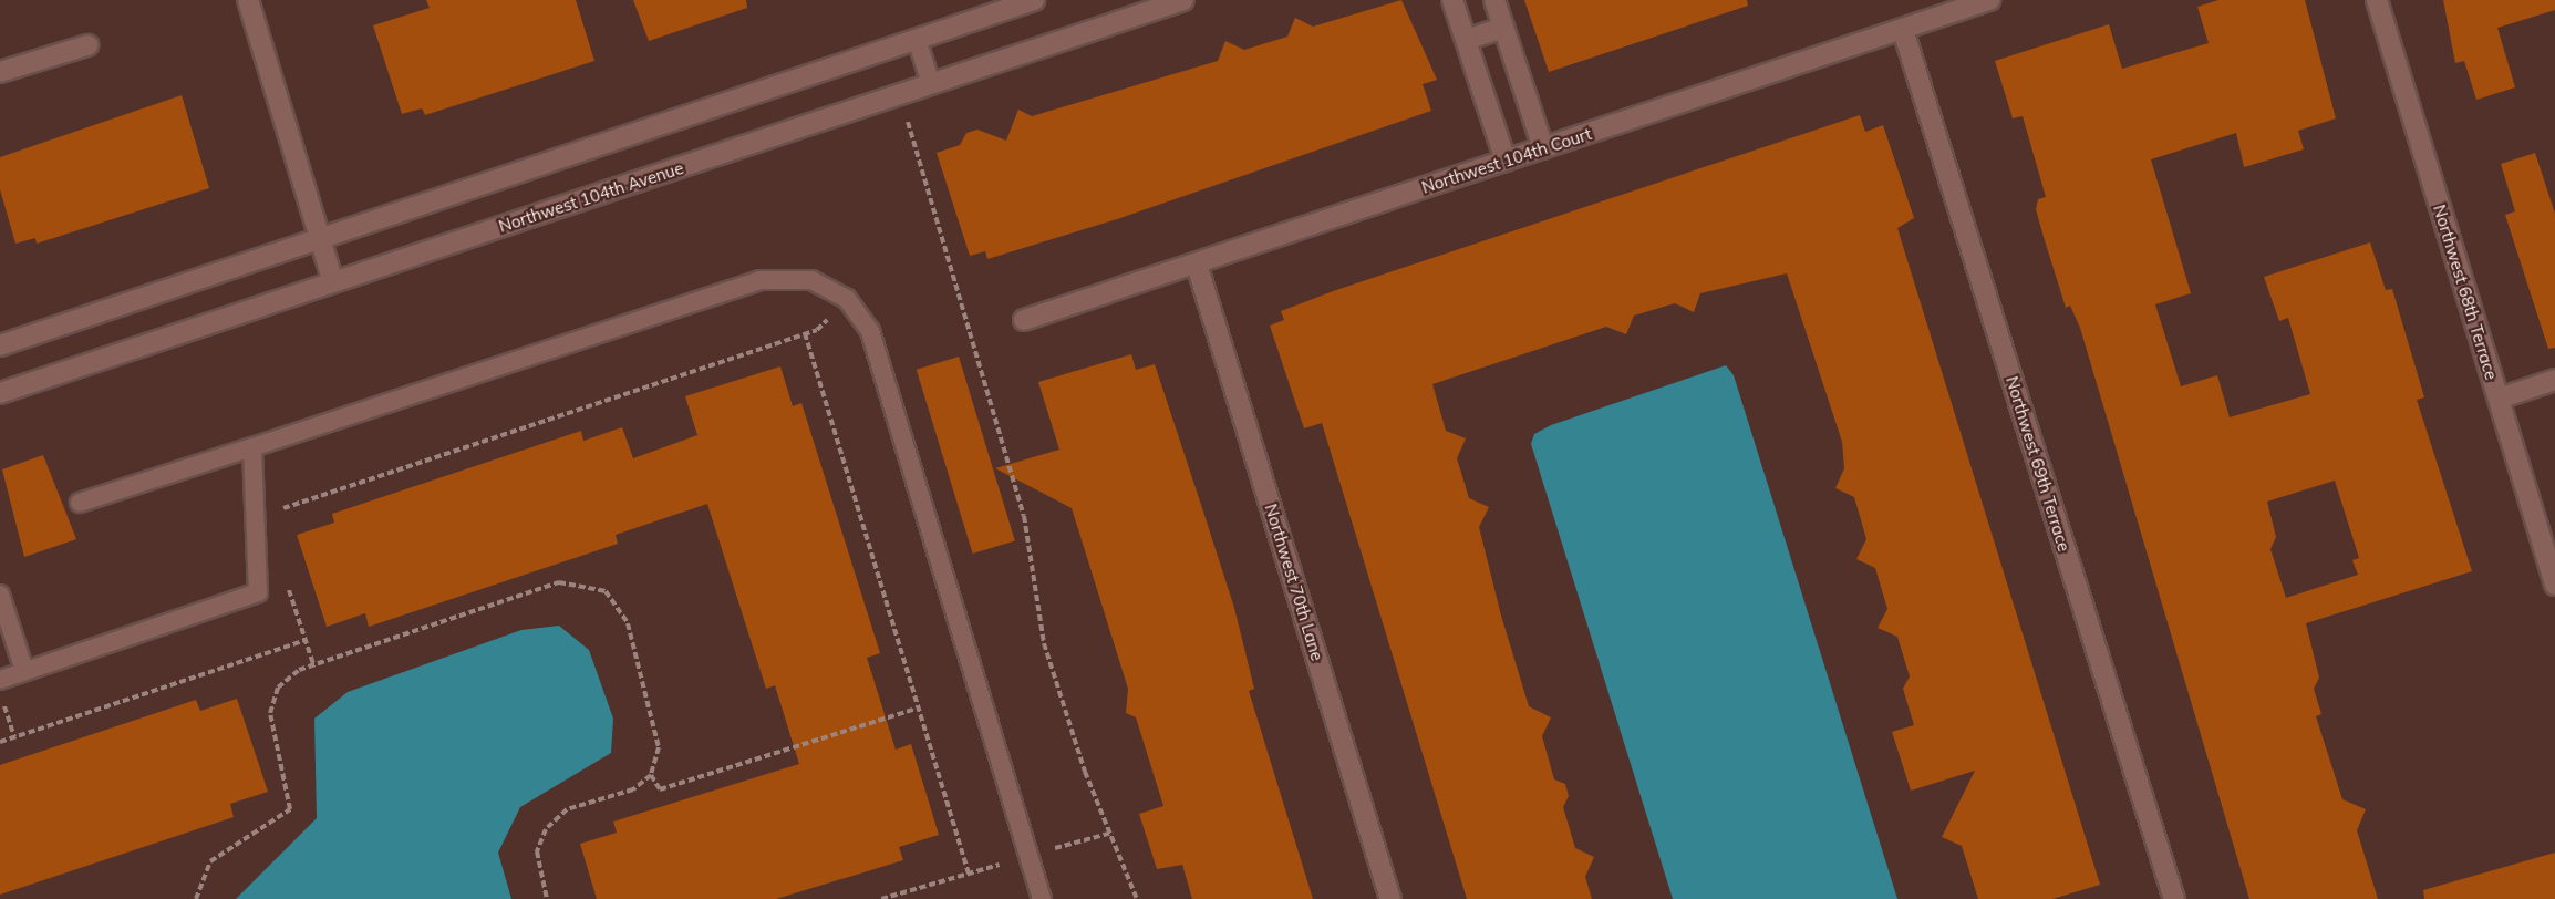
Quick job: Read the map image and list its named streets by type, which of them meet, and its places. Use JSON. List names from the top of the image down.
{
  "streets": {
    "street": [
      "Northwest 104th Court",
      "Northwest 104th Avenue",
      "Northwest 68th Terrace",
      "Northwest 69th Terrace",
      "Northwest 70th Lane"
    ]
  },
  "crossings": [
    ["Northwest 104th Court", "Northwest 69th Terrace"],
    ["Northwest 104th Court", "Northwest 70th Lane"]
  ]
}
